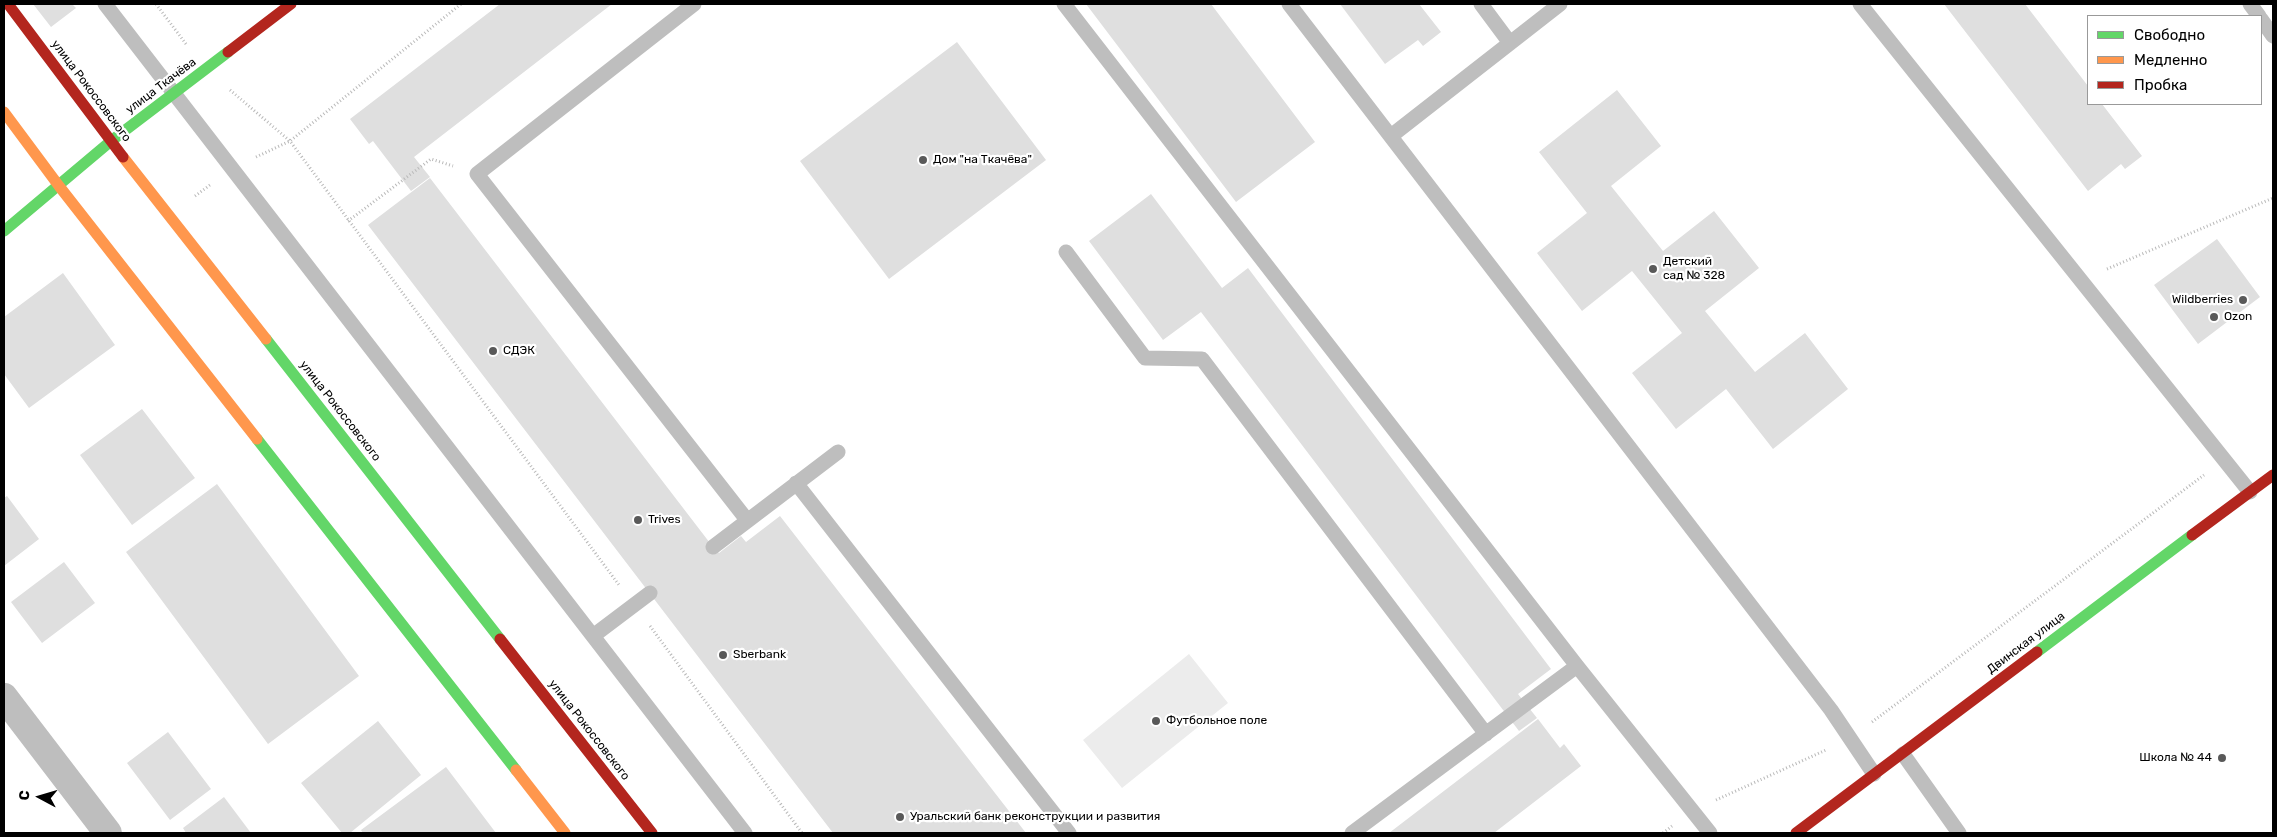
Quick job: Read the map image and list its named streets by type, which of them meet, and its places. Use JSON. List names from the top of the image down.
{
  "streets": {
    "main road": ["улица Ткачёва", "улица Рокоссовского", "Двинская улица"]
  },
  "crossings": [
    ["улица Ткачёва", "улица Рокоссовского"]
  ],
  "places": [
    "Дом \"на Ткачёва\"",
    "Детский сад № 328",
    "Wildberries",
    "Ozon",
    "СДЭК",
    "Trives",
    "Sberbank",
    "Футбольное поле",
    "Школа № 44",
    "Уральский банк реконструкции и развития"
  ],
  "legend": ["Свободно", "Медленно", "Пробка"],
  "north": "left"
}
